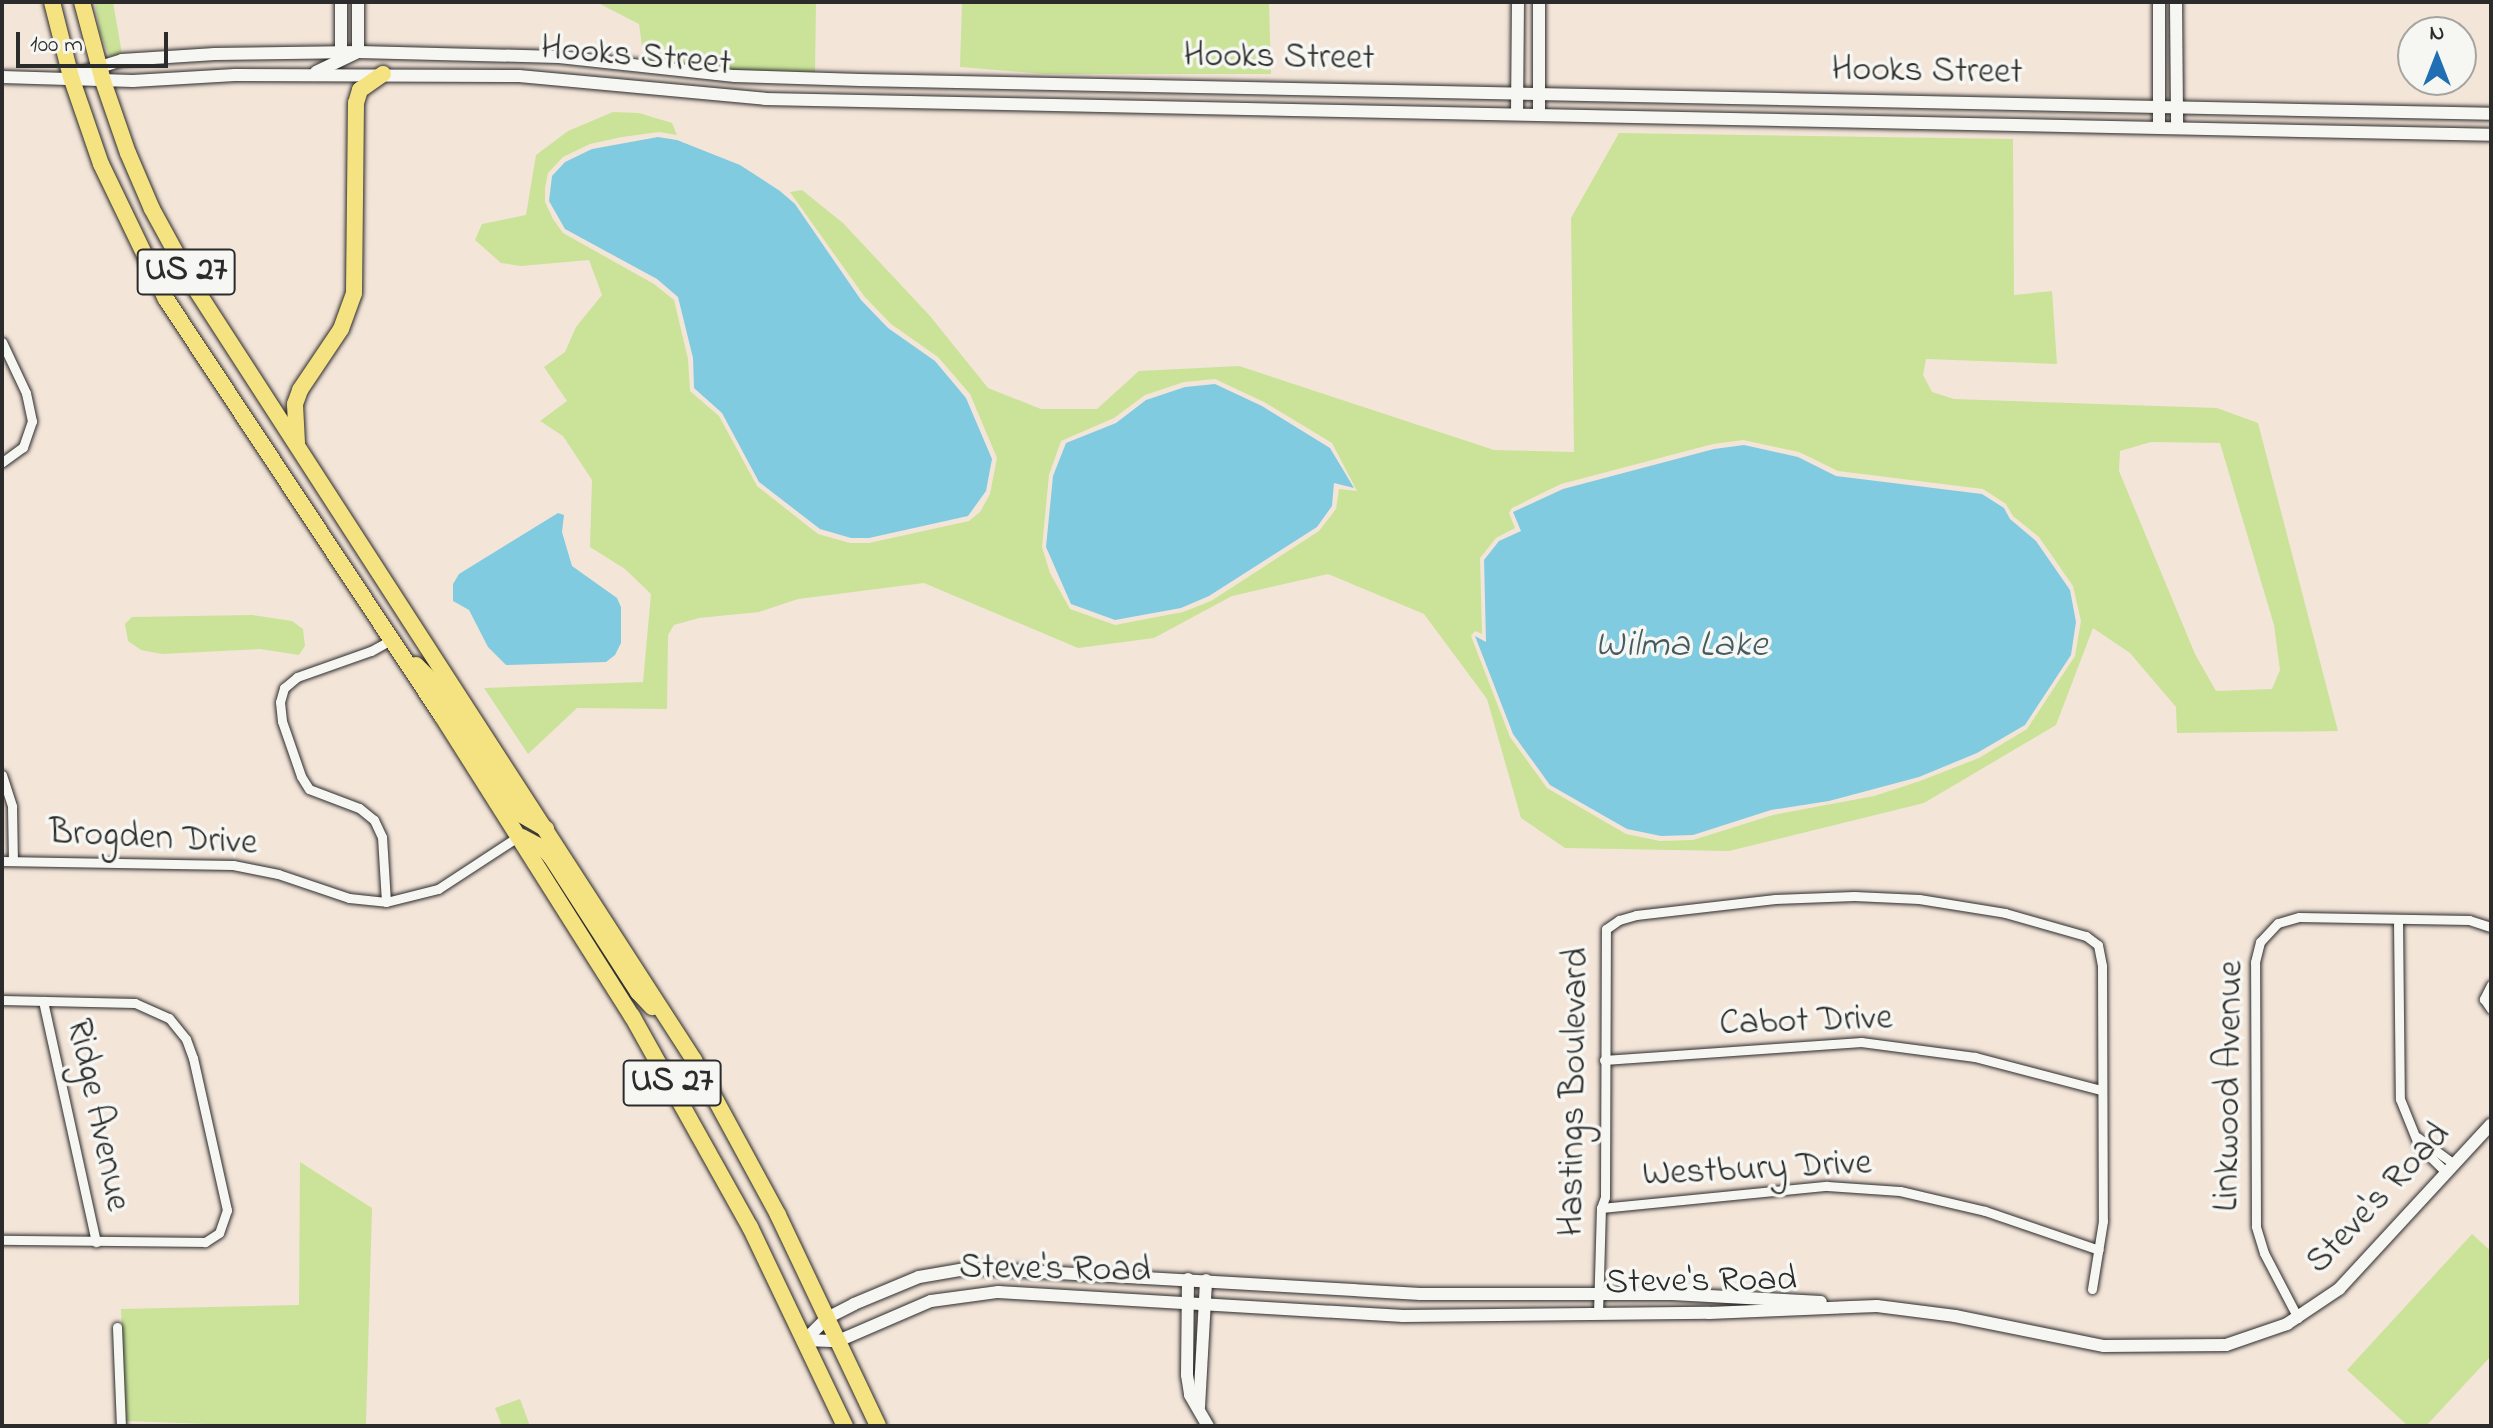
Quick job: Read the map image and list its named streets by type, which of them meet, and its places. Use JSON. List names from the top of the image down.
{
  "streets": {
    "highway": ["US 27"],
    "street": [
      "Hooks Street",
      "Brogden Drive",
      "Cabot Drive",
      "Linkwood Avenue",
      "Hastings Boulevard",
      "Ridge Avenue",
      "Westbury Drive",
      "Steve's Road"
    ]
  },
  "crossings": [
    ["Hooks Street", "US 27"],
    ["US 27", "Brogden Drive"],
    ["US 27", "Steve's Road"],
    ["Cabot Drive", "Hastings Boulevard"],
    ["Linkwood Avenue", "Steve's Road"],
    ["Hastings Boulevard", "Westbury Drive"],
    ["Hastings Boulevard", "Steve's Road"]
  ],
  "water": ["Wilma Lake"],
  "scale_bar": "100 m",
  "north": "top"
}
